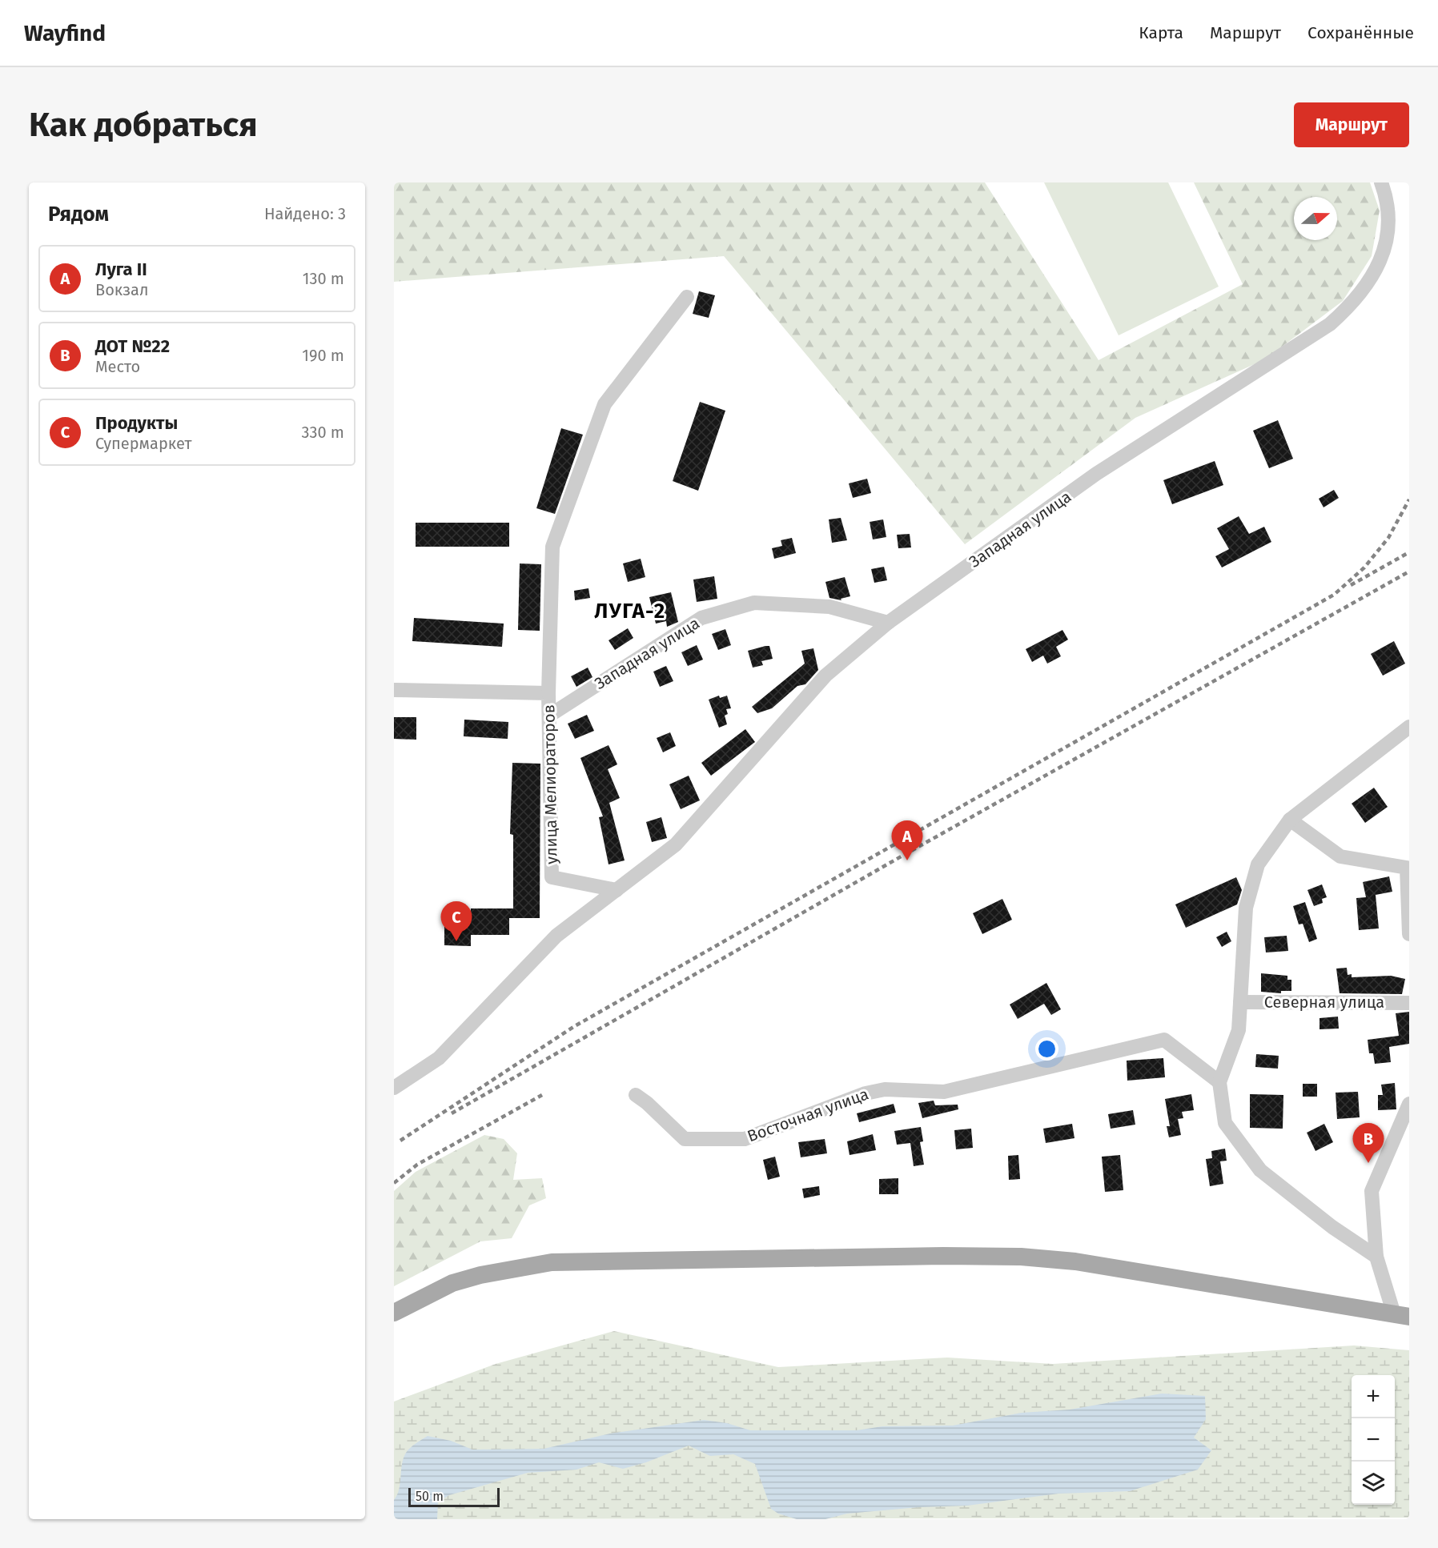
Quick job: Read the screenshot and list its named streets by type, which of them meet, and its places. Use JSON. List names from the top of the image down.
{
  "streets": {
    "street": [
      "Западная улица",
      "улица Мелиораторов",
      "Северная улица",
      "Восточная улица"
    ]
  },
  "crossings": [
    ["Западная улица", "улица Мелиораторов"]
  ],
  "districts": ["ЛУГА-2"],
  "scale_bar": "50 m",
  "north": "right",
  "page": {
    "header": "Wayfind",
    "nav": ["Карта", "Маршрут", "Сохранённые"],
    "buttons": "Маршрут",
    "title": "Как добраться",
    "heading": ["Рядом", "Найдено: 3"],
    "list": [
      {
        "mark": "A",
        "name": "Луга II",
        "note": "Вокзал",
        "value": "130 m"
      },
      {
        "mark": "B",
        "name": "ДОТ №22",
        "note": "Место",
        "value": "190 m"
      },
      {
        "mark": "C",
        "name": "Продукты",
        "note": "Супермаркет",
        "value": "330 m"
      }
    ],
    "pins": ["A", "C", "B"],
    "map_buttons": ["+", "−"],
    "scale": "50 m"
  }
}
